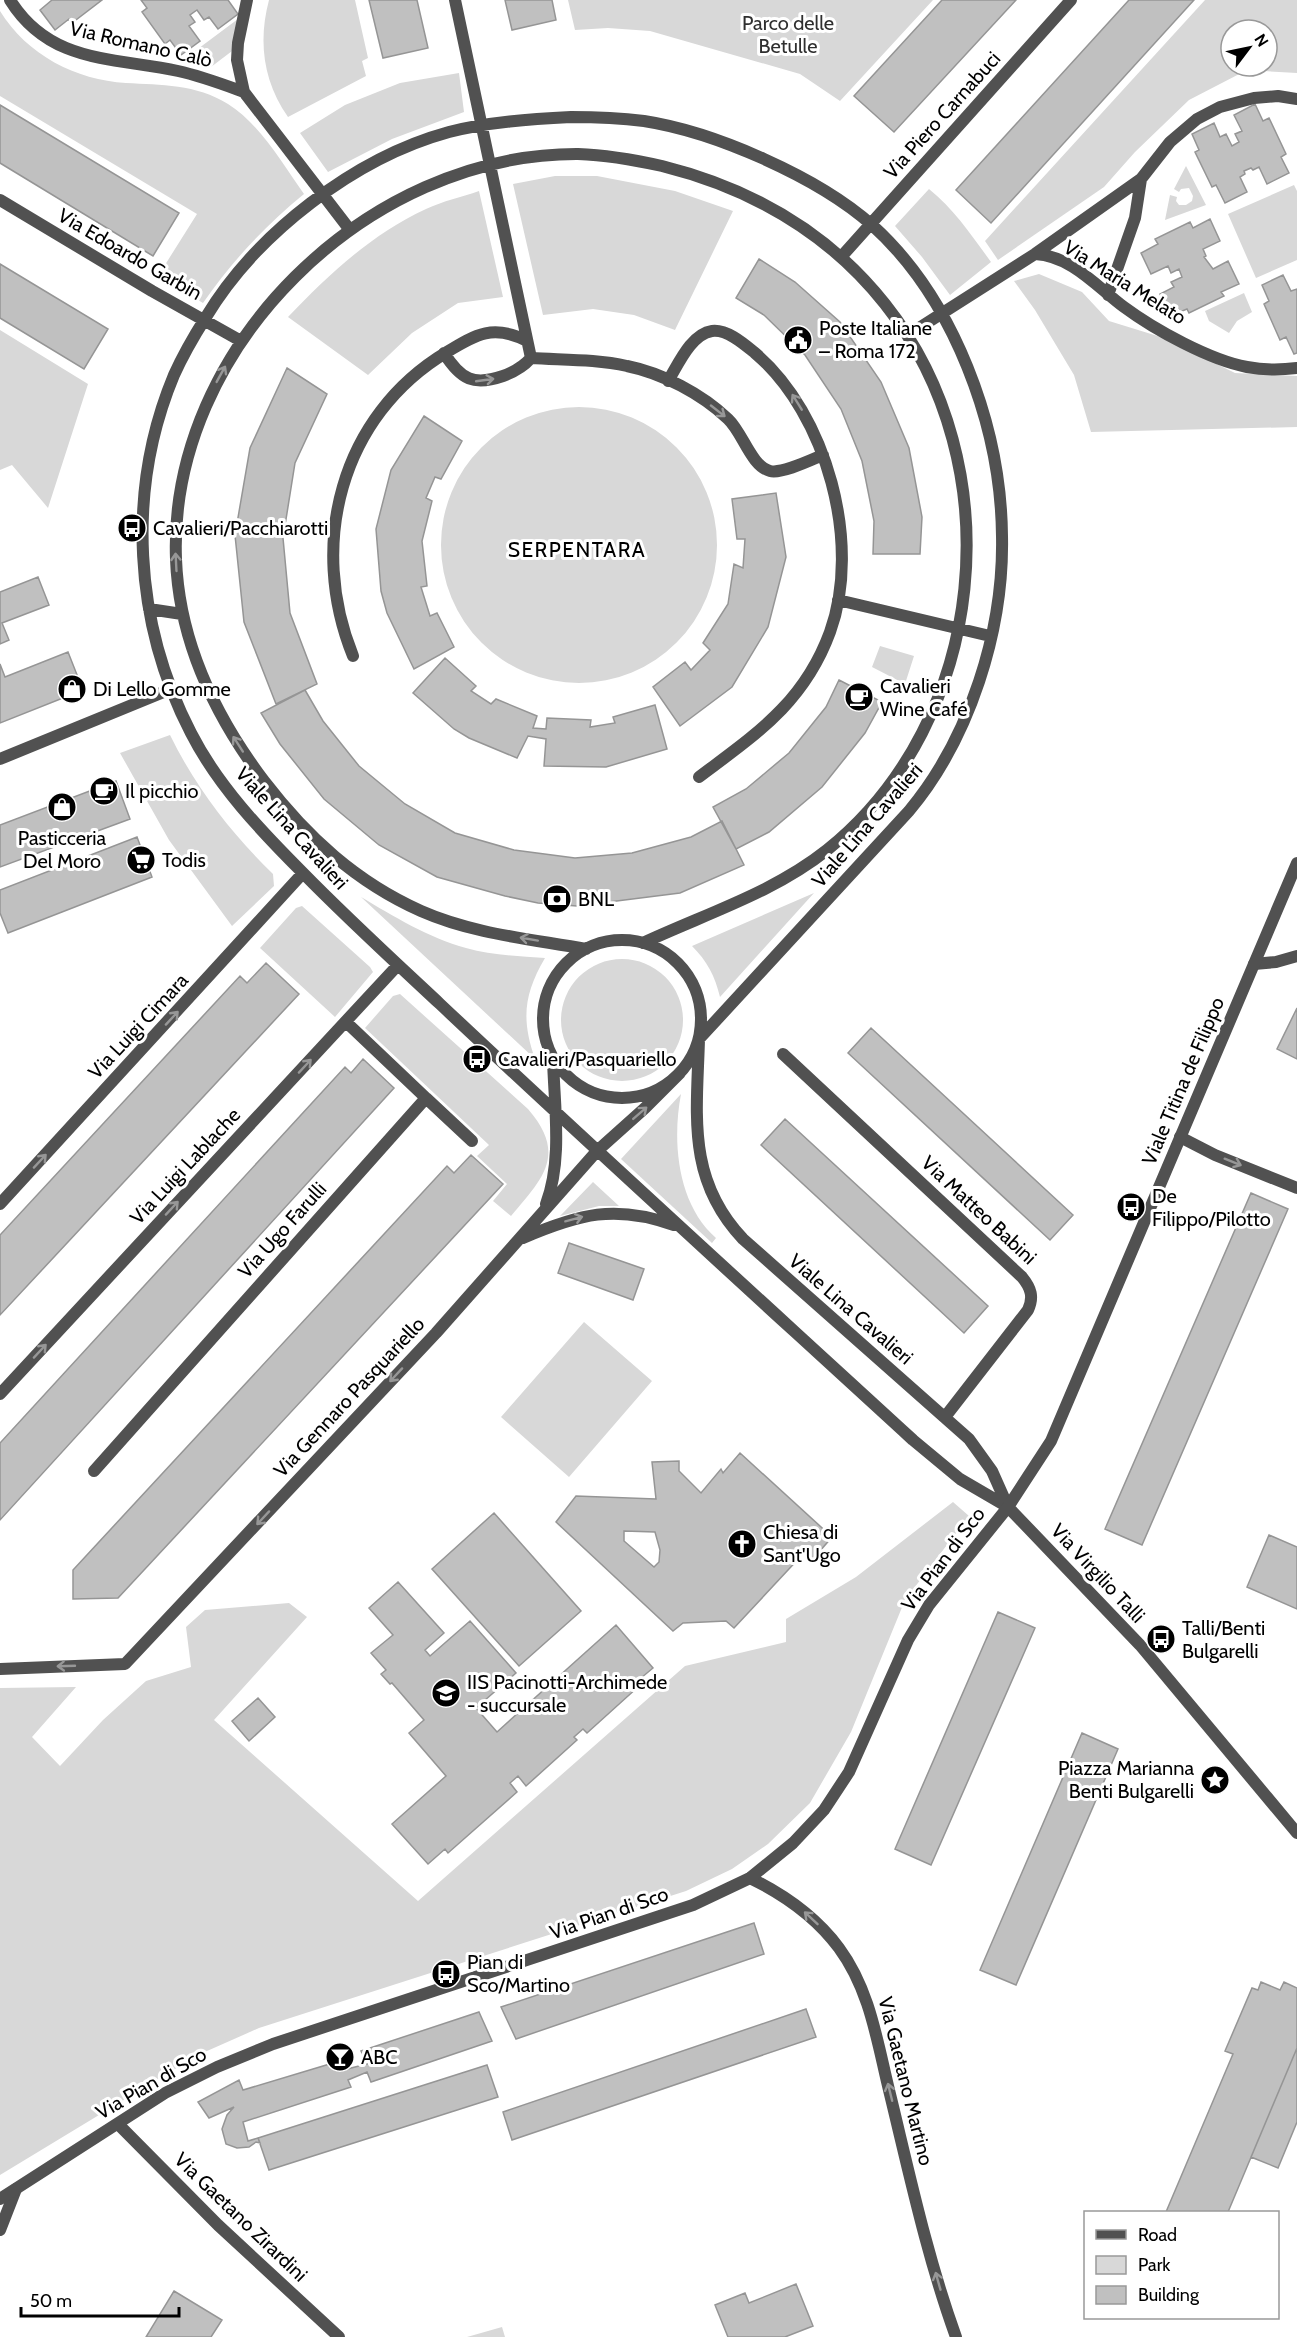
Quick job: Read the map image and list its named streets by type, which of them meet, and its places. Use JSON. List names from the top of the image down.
{
  "streets": {
    "street": [
      "Via Romano Calò",
      "Via Piero Carnabuci",
      "Via Edoardo Garbin",
      "Via Maria Melato",
      "Viale Lina Cavalieri",
      "Via Luigi Cimara",
      "Viale Titina de Filippo",
      "Via Luigi Lablache",
      "Via Matteo Babini",
      "Via Ugo Farulli",
      "Via Gennaro Pasquariello",
      "Via Pian di Sco",
      "Via Virgilio Talli",
      "Via Gaetano Martino",
      "Via Gaetano Zirardini"
    ]
  },
  "crossings": [
    ["Via Romano Calò", "Viale Lina Cavalieri"],
    ["Via Piero Carnabuci", "Viale Lina Cavalieri"],
    ["Via Edoardo Garbin", "Viale Lina Cavalieri"],
    ["Via Maria Melato", "Viale Lina Cavalieri"],
    ["Viale Lina Cavalieri", "Via Luigi Cimara"],
    ["Viale Lina Cavalieri", "Viale Titina de Filippo"],
    ["Viale Lina Cavalieri", "Via Luigi Lablache"],
    ["Viale Lina Cavalieri", "Via Matteo Babini"],
    ["Viale Lina Cavalieri", "Via Gennaro Pasquariello"],
    ["Viale Lina Cavalieri", "Via Pian di Sco"],
    ["Viale Lina Cavalieri", "Via Virgilio Talli"],
    ["Viale Titina de Filippo", "Via Pian di Sco"],
    ["Viale Titina de Filippo", "Via Virgilio Talli"],
    ["Via Pian di Sco", "Via Virgilio Talli"],
    ["Via Pian di Sco", "Via Gaetano Martino"],
    ["Via Pian di Sco", "Via Gaetano Zirardini"]
  ],
  "one_way": ["Via Luigi Cimara", "Via Luigi Lablache", "Via Gaetano Martino"],
  "districts": ["SERPENTARA"],
  "parks": ["Parco delle Betulle"],
  "places": {
    "public building": ["Poste Italiane – Roma 172"],
    "bus stop": [
      "Cavalieri/Pacchiarotti",
      "Cavalieri/Pasquariello",
      "De Filippo/Pilotto",
      "Talli/Benti Bulgarelli",
      "Pian di Sco/Martino"
    ],
    "shop": ["Di Lello Gomme", "Pasticceria Del Moro"],
    "cafe": ["Cavalieri Wine Café", "Il picchio"],
    "supermarket": ["Todis"],
    "bank": ["BNL"],
    "church": ["Chiesa di Sant'Ugo"],
    "school or university": ["IIS Pacinotti-Archimede - succursale"],
    "place": ["Piazza Marianna Benti Bulgarelli"],
    "bar": ["ABC"]
  },
  "legend": ["Road", "Park", "Building"],
  "scale_bar": "50 m",
  "north": "top right"
}
